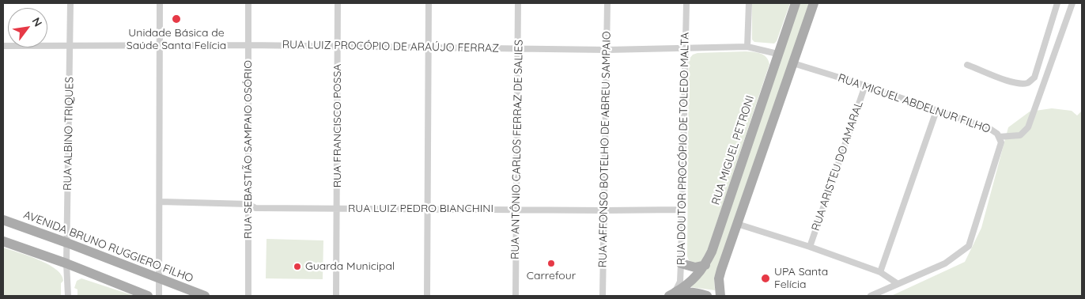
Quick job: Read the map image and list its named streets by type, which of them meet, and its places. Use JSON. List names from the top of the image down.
{
  "streets": {
    "main road": ["RUA MIGUEL PETRONI", "AVENIDA BRUNO RUGGIERO FILHO"],
    "street": [
      "RUA LUIZ PROCÓPIO DE ARAÚJO FERRAZ",
      "RUA MIGUEL ABDELNUR FILHO",
      "RUA FRANCISCO POSSA",
      "RUA ALBINO TRIQUES",
      "RUA DOUTOR PROCÓPIO DE TOLEDO MALTA",
      "RUA SEBASTIÃO SAMPAIO OSÓRIO",
      "RUA ANTÔNIO CARLOS FERRAZ DE SALIES",
      "RUA AFFONSO BOTELHO DE ABREU SAMPAIO",
      "RUA ARISTEU DO AMARAL",
      "RUA LUIZ PEDRO BIANCHINI"
    ]
  },
  "crossings": [
    ["RUA LUIZ PROCÓPIO DE ARAÚJO FERRAZ", "RUA FRANCISCO POSSA"],
    ["RUA LUIZ PROCÓPIO DE ARAÚJO FERRAZ", "RUA ALBINO TRIQUES"],
    ["RUA LUIZ PROCÓPIO DE ARAÚJO FERRAZ", "RUA DOUTOR PROCÓPIO DE TOLEDO MALTA"],
    ["RUA LUIZ PROCÓPIO DE ARAÚJO FERRAZ", "RUA SEBASTIÃO SAMPAIO OSÓRIO"],
    ["RUA LUIZ PROCÓPIO DE ARAÚJO FERRAZ", "RUA ANTÔNIO CARLOS FERRAZ DE SALIES"],
    ["RUA LUIZ PROCÓPIO DE ARAÚJO FERRAZ", "RUA AFFONSO BOTELHO DE ABREU SAMPAIO"],
    ["RUA LUIZ PROCÓPIO DE ARAÚJO FERRAZ", "RUA MIGUEL PETRONI"],
    ["RUA MIGUEL ABDELNUR FILHO", "RUA ARISTEU DO AMARAL"],
    ["RUA FRANCISCO POSSA", "RUA LUIZ PEDRO BIANCHINI"],
    ["RUA ALBINO TRIQUES", "AVENIDA BRUNO RUGGIERO FILHO"],
    ["RUA DOUTOR PROCÓPIO DE TOLEDO MALTA", "RUA MIGUEL PETRONI"],
    ["RUA DOUTOR PROCÓPIO DE TOLEDO MALTA", "RUA LUIZ PEDRO BIANCHINI"],
    ["RUA SEBASTIÃO SAMPAIO OSÓRIO", "RUA LUIZ PEDRO BIANCHINI"],
    ["RUA ANTÔNIO CARLOS FERRAZ DE SALIES", "RUA LUIZ PEDRO BIANCHINI"],
    ["RUA AFFONSO BOTELHO DE ABREU SAMPAIO", "RUA LUIZ PEDRO BIANCHINI"]
  ],
  "places": [
    "Unidade Básica de Saúde Santa Felícia",
    "Carrefour",
    "Guarda Municipal",
    "UPA Santa Felícia"
  ],
  "north": "top right"
}
